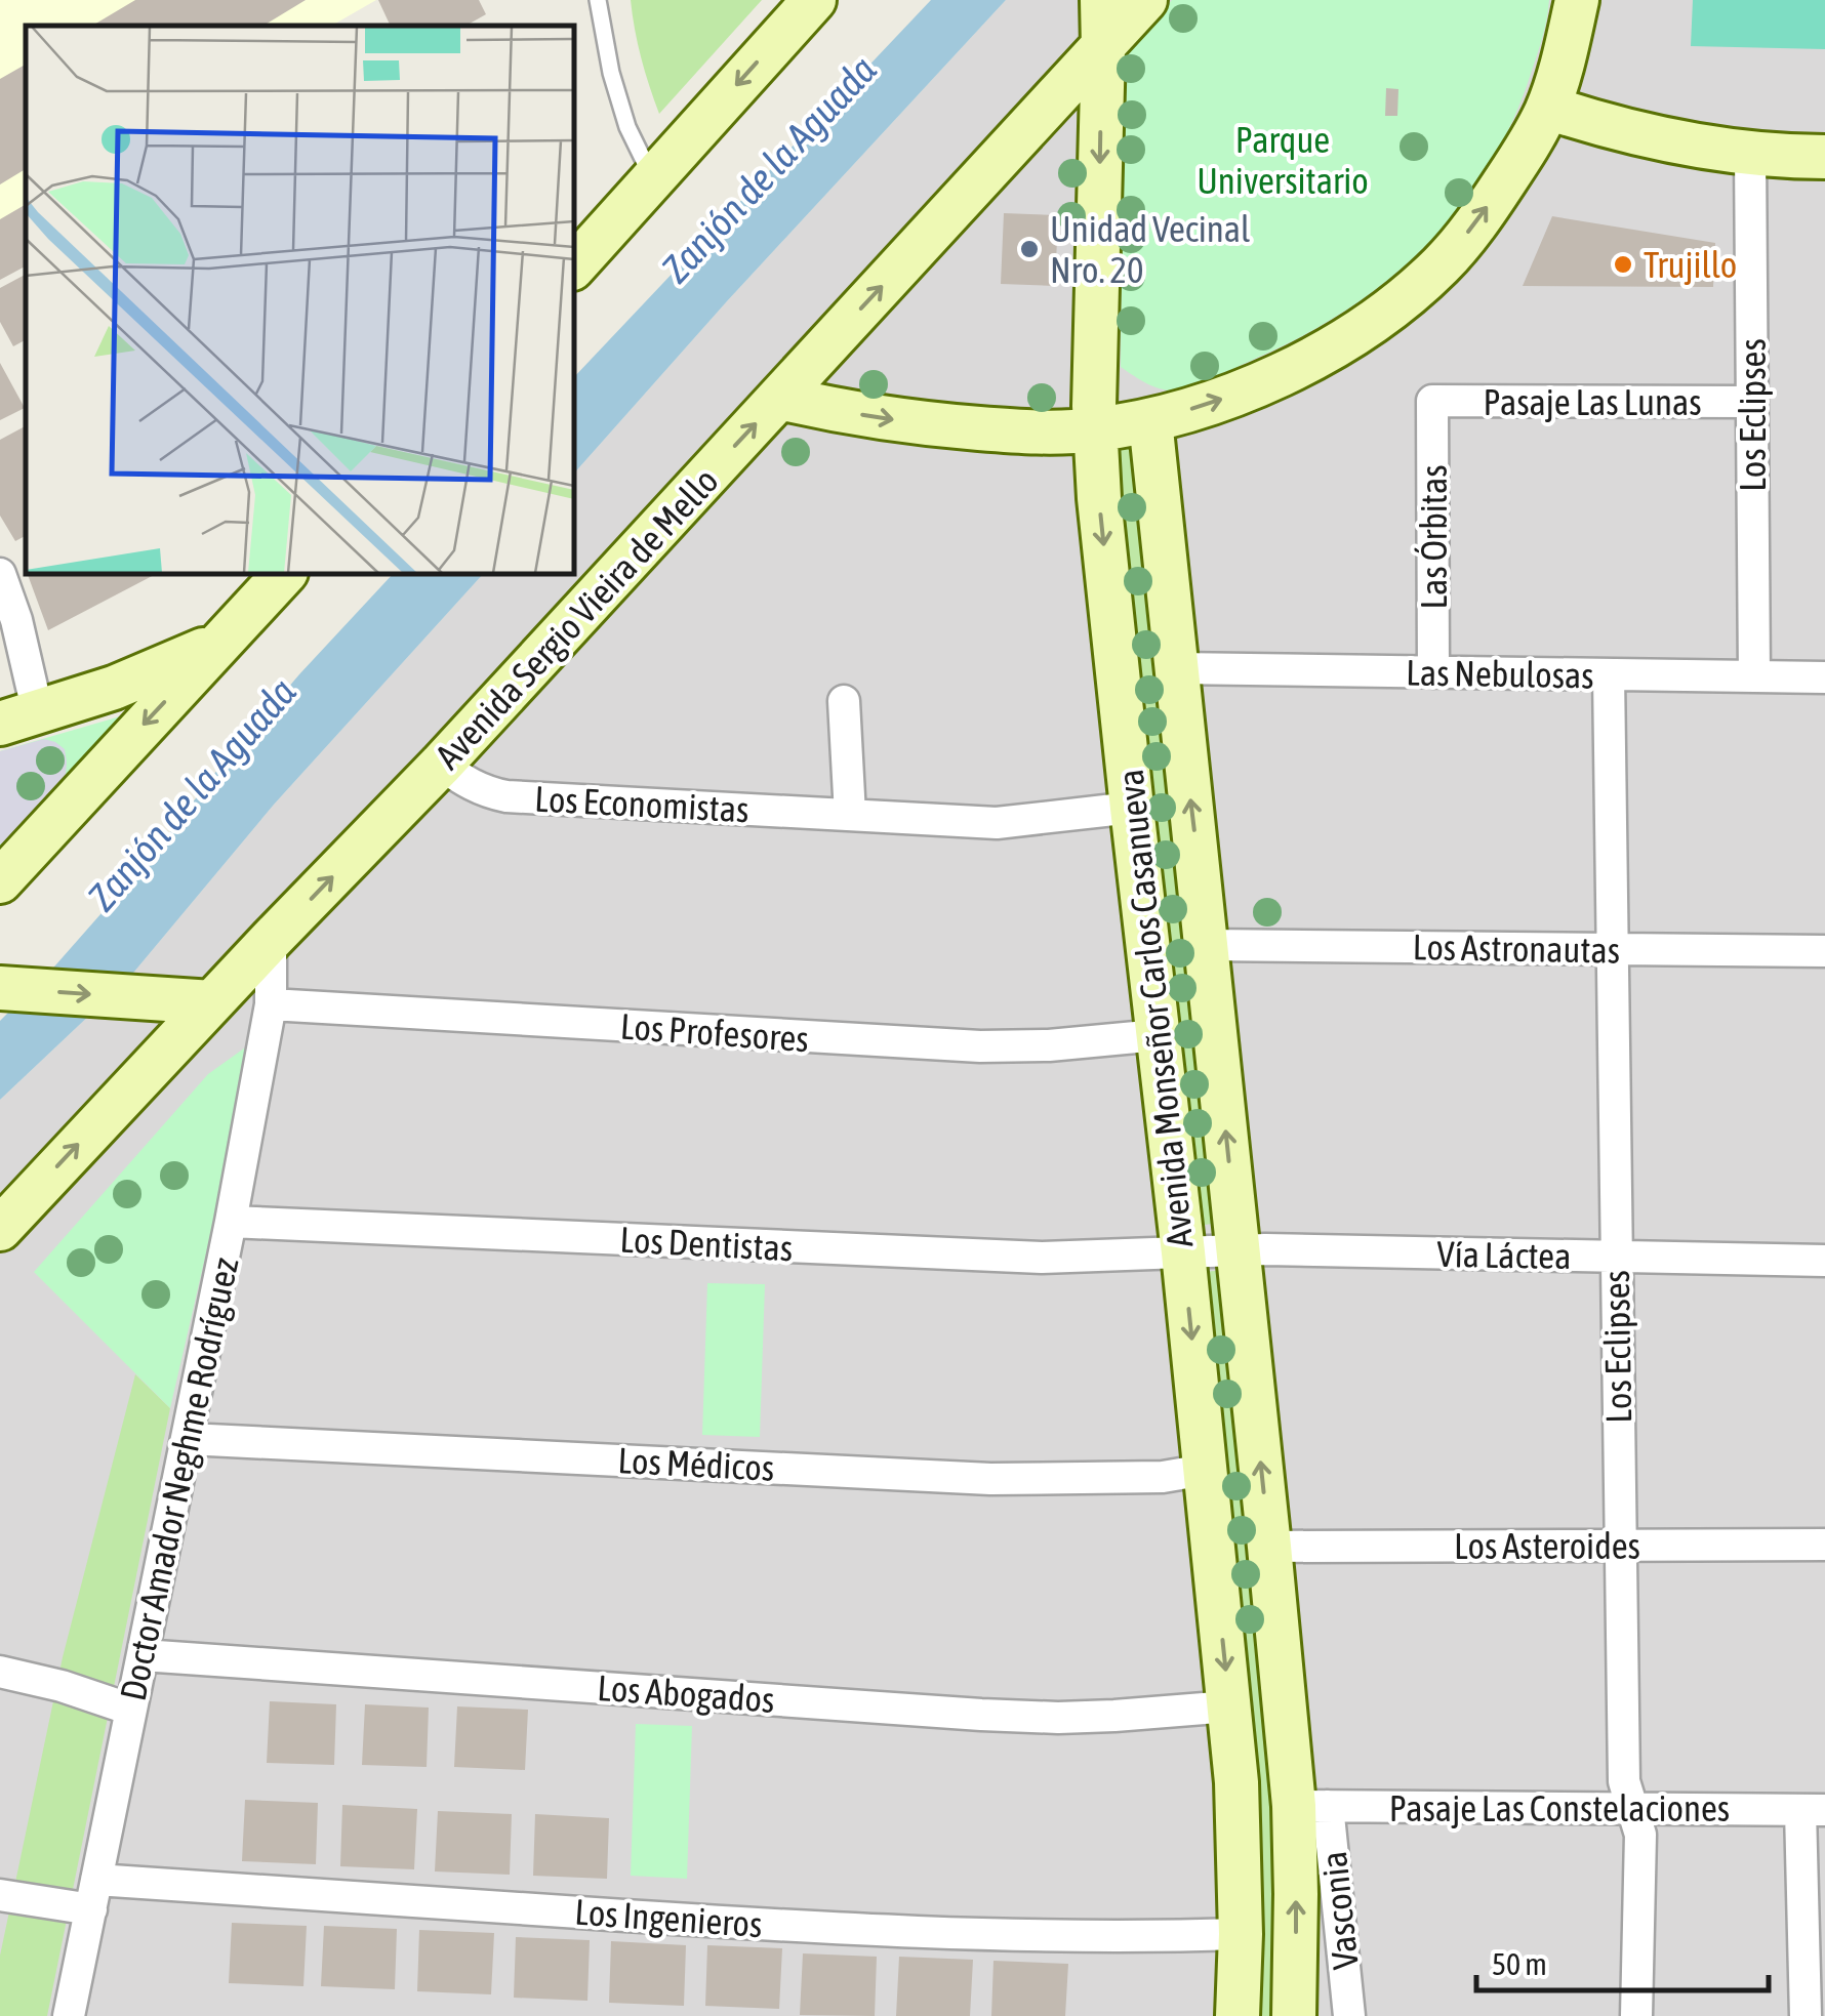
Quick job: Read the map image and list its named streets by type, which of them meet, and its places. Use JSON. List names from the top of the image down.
{
  "streets": {
    "main road": ["Avenida Sergio Vieira de Mello", "Avenida Monseñor Carlos Casanueva"],
    "street": [
      "Pasaje Las Lunas",
      "Los Eclipses",
      "Las Órbitas",
      "Las Nebulosas",
      "Los Economistas",
      "Los Astronautas",
      "Los Profesores",
      "Los Dentistas",
      "Vía Láctea",
      "Los Médicos",
      "Doctor Amador Neghme Rodríguez",
      "Los Asteroides",
      "Los Abogados",
      "Pasaje Las Constelaciones",
      "Vasconia",
      "Los Ingenieros"
    ]
  },
  "crossings": [
    ["Pasaje Las Lunas", "Los Eclipses"],
    ["Pasaje Las Lunas", "Las Órbitas"],
    ["Los Eclipses", "Las Nebulosas"],
    ["Los Eclipses", "Los Astronautas"],
    ["Los Eclipses", "Vía Láctea"],
    ["Los Eclipses", "Los Asteroides"],
    ["Los Eclipses", "Pasaje Las Constelaciones"],
    ["Las Órbitas", "Las Nebulosas"],
    ["Avenida Sergio Vieira de Mello", "Los Economistas"],
    ["Avenida Sergio Vieira de Mello", "Avenida Monseñor Carlos Casanueva"],
    ["Avenida Sergio Vieira de Mello", "Doctor Amador Neghme Rodríguez"],
    ["Las Nebulosas", "Avenida Monseñor Carlos Casanueva"],
    ["Los Economistas", "Avenida Monseñor Carlos Casanueva"],
    ["Los Astronautas", "Avenida Monseñor Carlos Casanueva"],
    ["Avenida Monseñor Carlos Casanueva", "Los Profesores"],
    ["Avenida Monseñor Carlos Casanueva", "Los Dentistas"],
    ["Avenida Monseñor Carlos Casanueva", "Vía Láctea"],
    ["Avenida Monseñor Carlos Casanueva", "Los Médicos"],
    ["Avenida Monseñor Carlos Casanueva", "Los Asteroides"],
    ["Avenida Monseñor Carlos Casanueva", "Los Abogados"],
    ["Avenida Monseñor Carlos Casanueva", "Pasaje Las Constelaciones"],
    ["Avenida Monseñor Carlos Casanueva", "Vasconia"],
    ["Avenida Monseñor Carlos Casanueva", "Los Ingenieros"],
    ["Los Profesores", "Doctor Amador Neghme Rodríguez"],
    ["Los Dentistas", "Vía Láctea"],
    ["Los Dentistas", "Doctor Amador Neghme Rodríguez"],
    ["Los Médicos", "Doctor Amador Neghme Rodríguez"],
    ["Doctor Amador Neghme Rodríguez", "Los Abogados"],
    ["Doctor Amador Neghme Rodríguez", "Los Ingenieros"],
    ["Pasaje Las Constelaciones", "Vasconia"]
  ],
  "water": ["Zanjón de la Aguada"],
  "parks": ["Parque Universitario"],
  "places": ["Unidad Vecinal Nro. 20", "Trujillo"],
  "scale_bar": "50 m"
}
